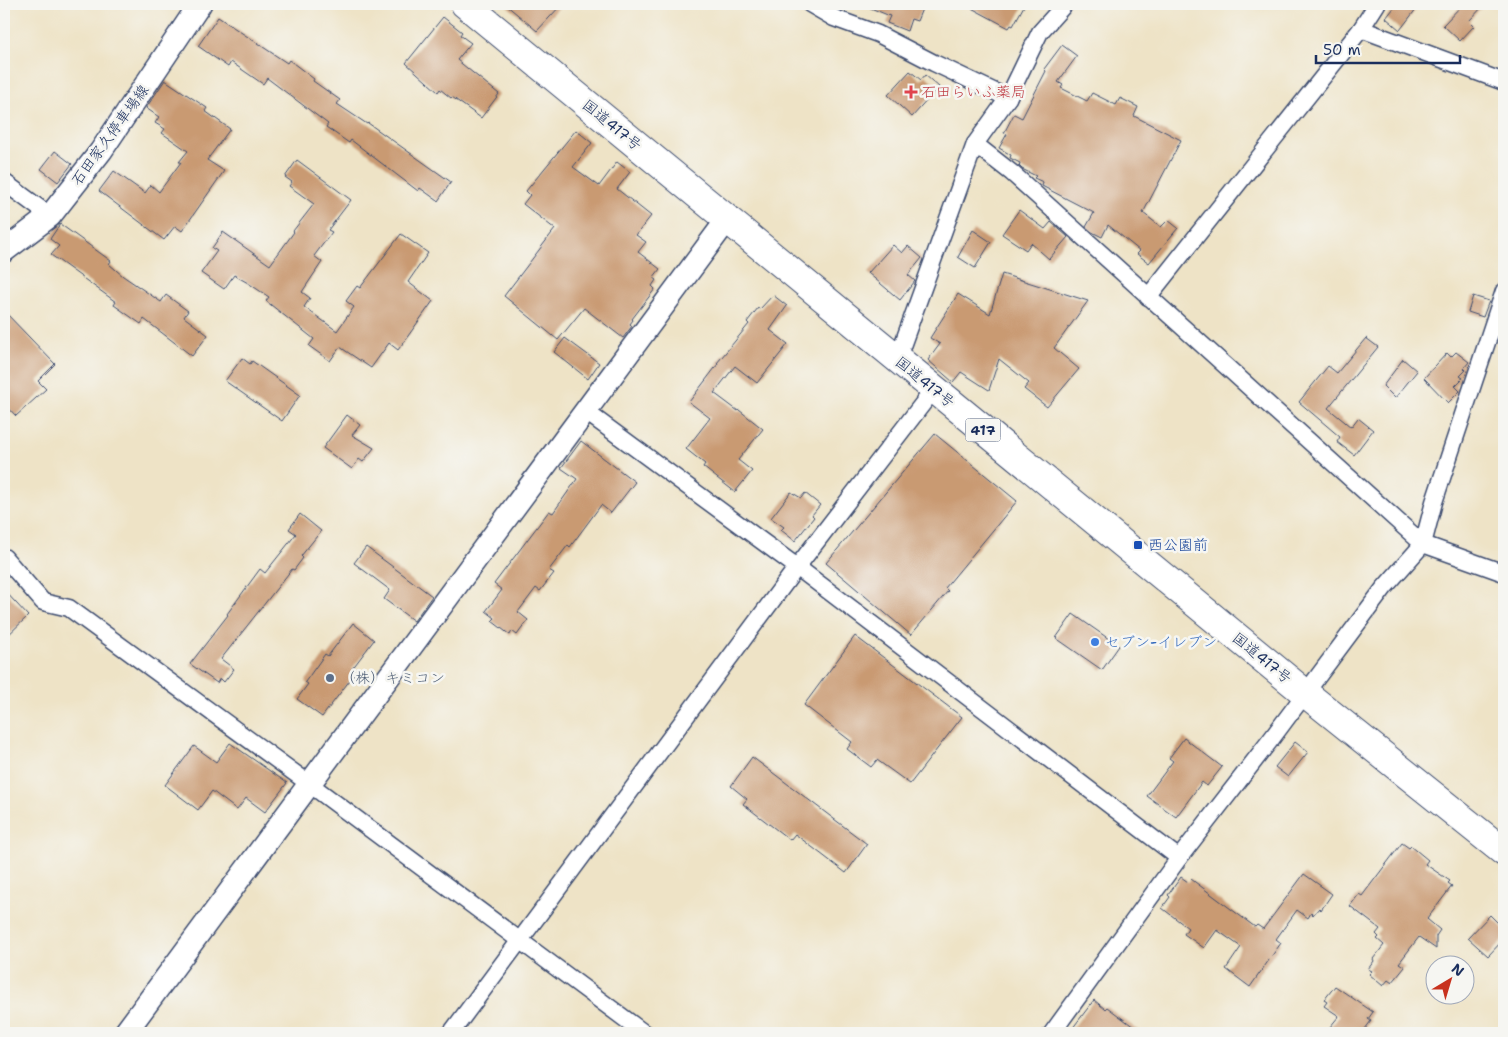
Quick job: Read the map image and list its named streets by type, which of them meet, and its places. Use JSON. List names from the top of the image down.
{
  "streets": {
    "highway": ["国道417号", "417"],
    "street": ["石田家久停車場線"]
  },
  "places": {
    "health": ["石田らいふ薬局"],
    "transit": ["西公園前"],
    "other": ["セブン-イレブン", "（株）キミコン"]
  },
  "scale_bar": "50 m",
  "north": "top right"
}
